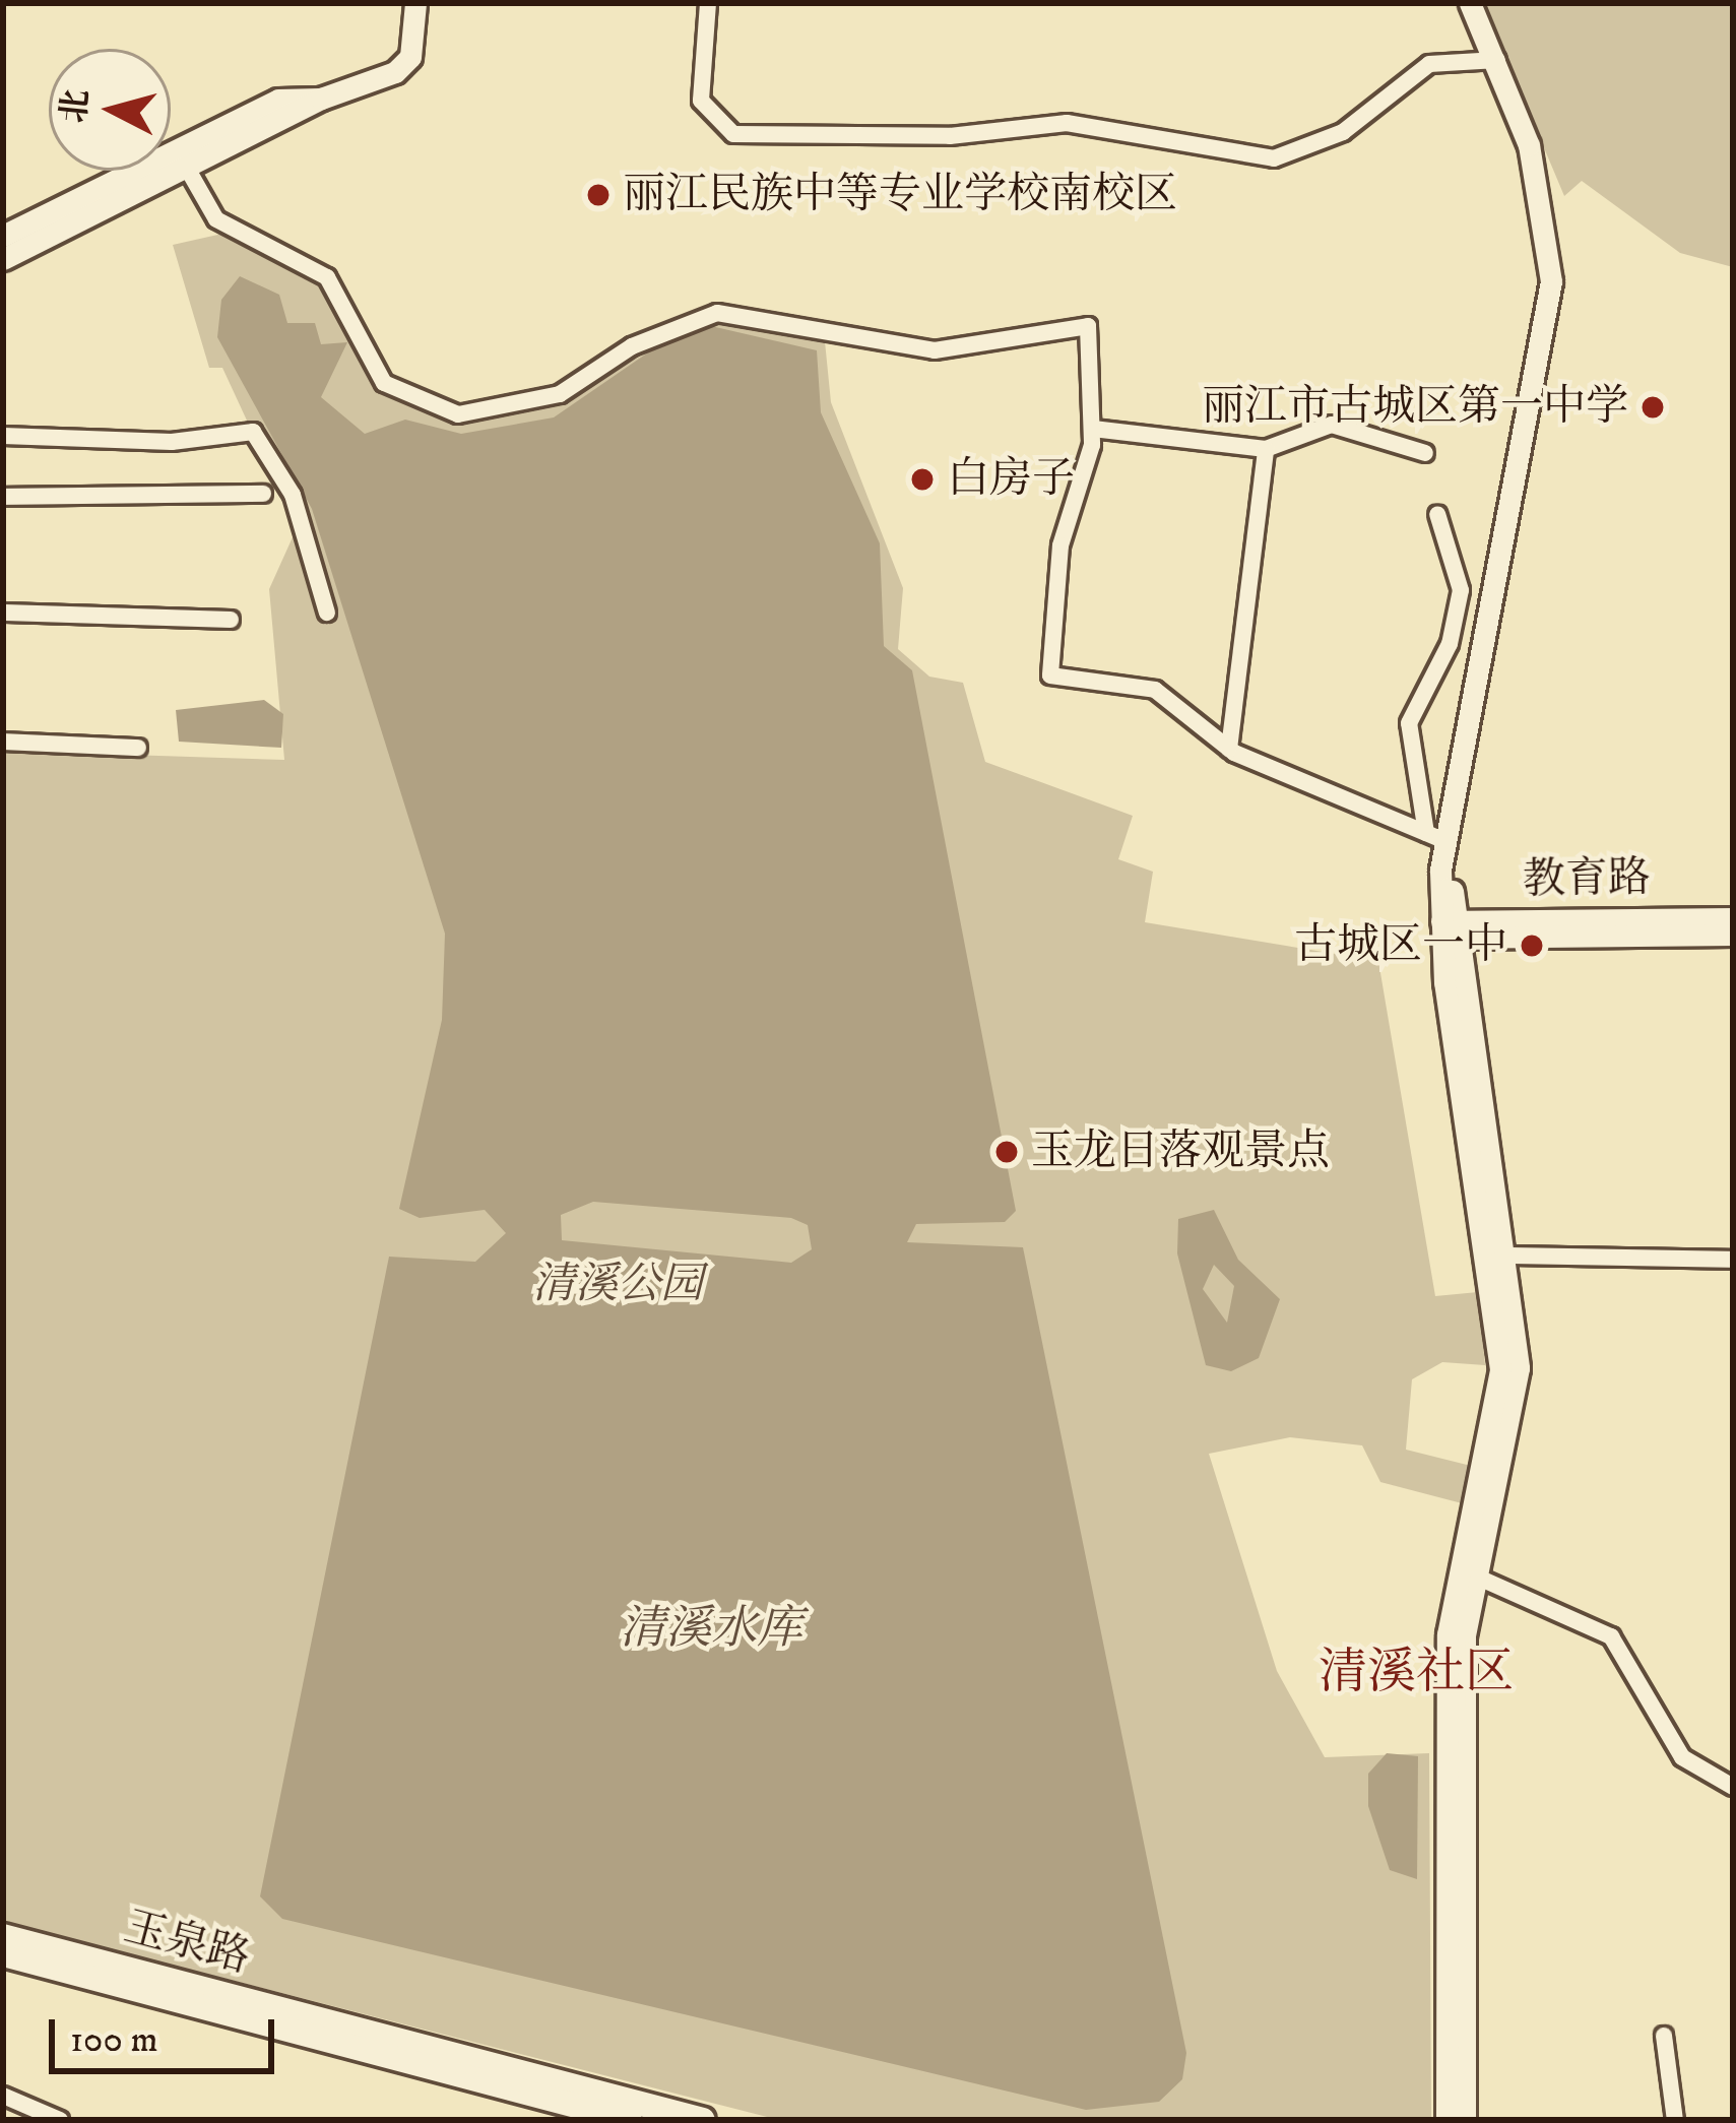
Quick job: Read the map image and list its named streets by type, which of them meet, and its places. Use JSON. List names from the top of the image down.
{
  "streets": {
    "main road": ["玉泉路"],
    "street": ["教育路"]
  },
  "districts": ["清溪社区"],
  "water": ["清溪水库"],
  "parks": ["清溪公园"],
  "places": [
    "丽江民族中等专业学校南校区",
    "丽江市古城区第一中学",
    "白房子",
    "古城区一中",
    "玉龙日落观景点"
  ],
  "scale_bar": "100 m",
  "north": "left"
}
